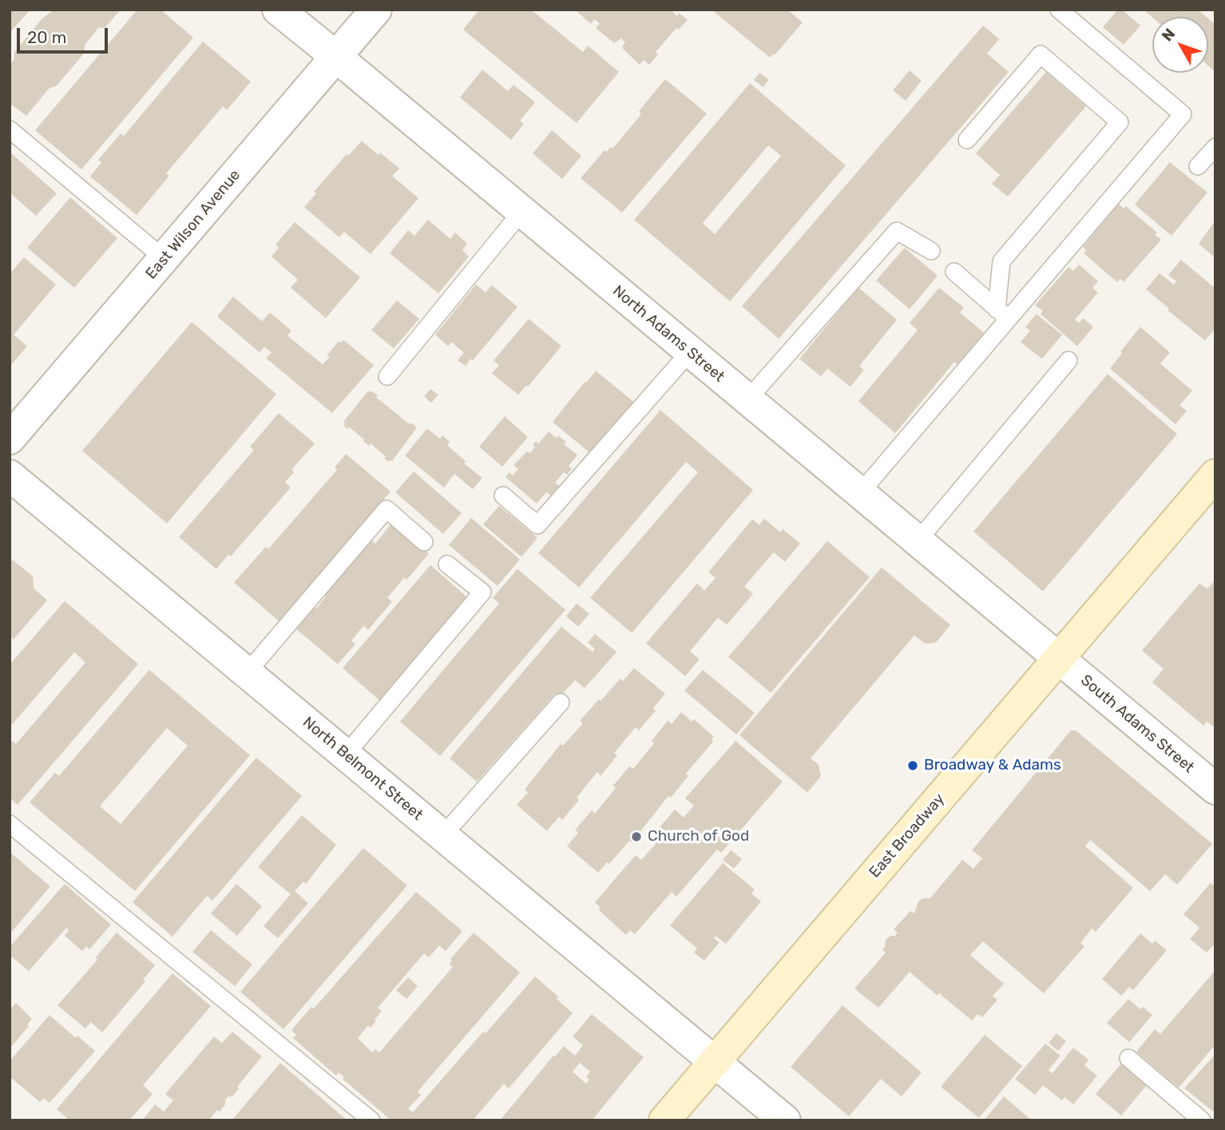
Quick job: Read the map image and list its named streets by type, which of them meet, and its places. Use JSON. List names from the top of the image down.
{
  "streets": {
    "main road": ["East Broadway"],
    "street": [
      "East Wilson Avenue",
      "North Adams Street",
      "South Adams Street",
      "North Belmont Street"
    ]
  },
  "crossings": [
    ["East Wilson Avenue", "North Adams Street"],
    ["North Adams Street", "South Adams Street"],
    ["North Adams Street", "East Broadway"],
    ["South Adams Street", "East Broadway"],
    ["North Belmont Street", "East Broadway"]
  ],
  "places": ["Broadway & Adams", "Church of God"],
  "scale_bar": "20 m",
  "north": "top left"
}
